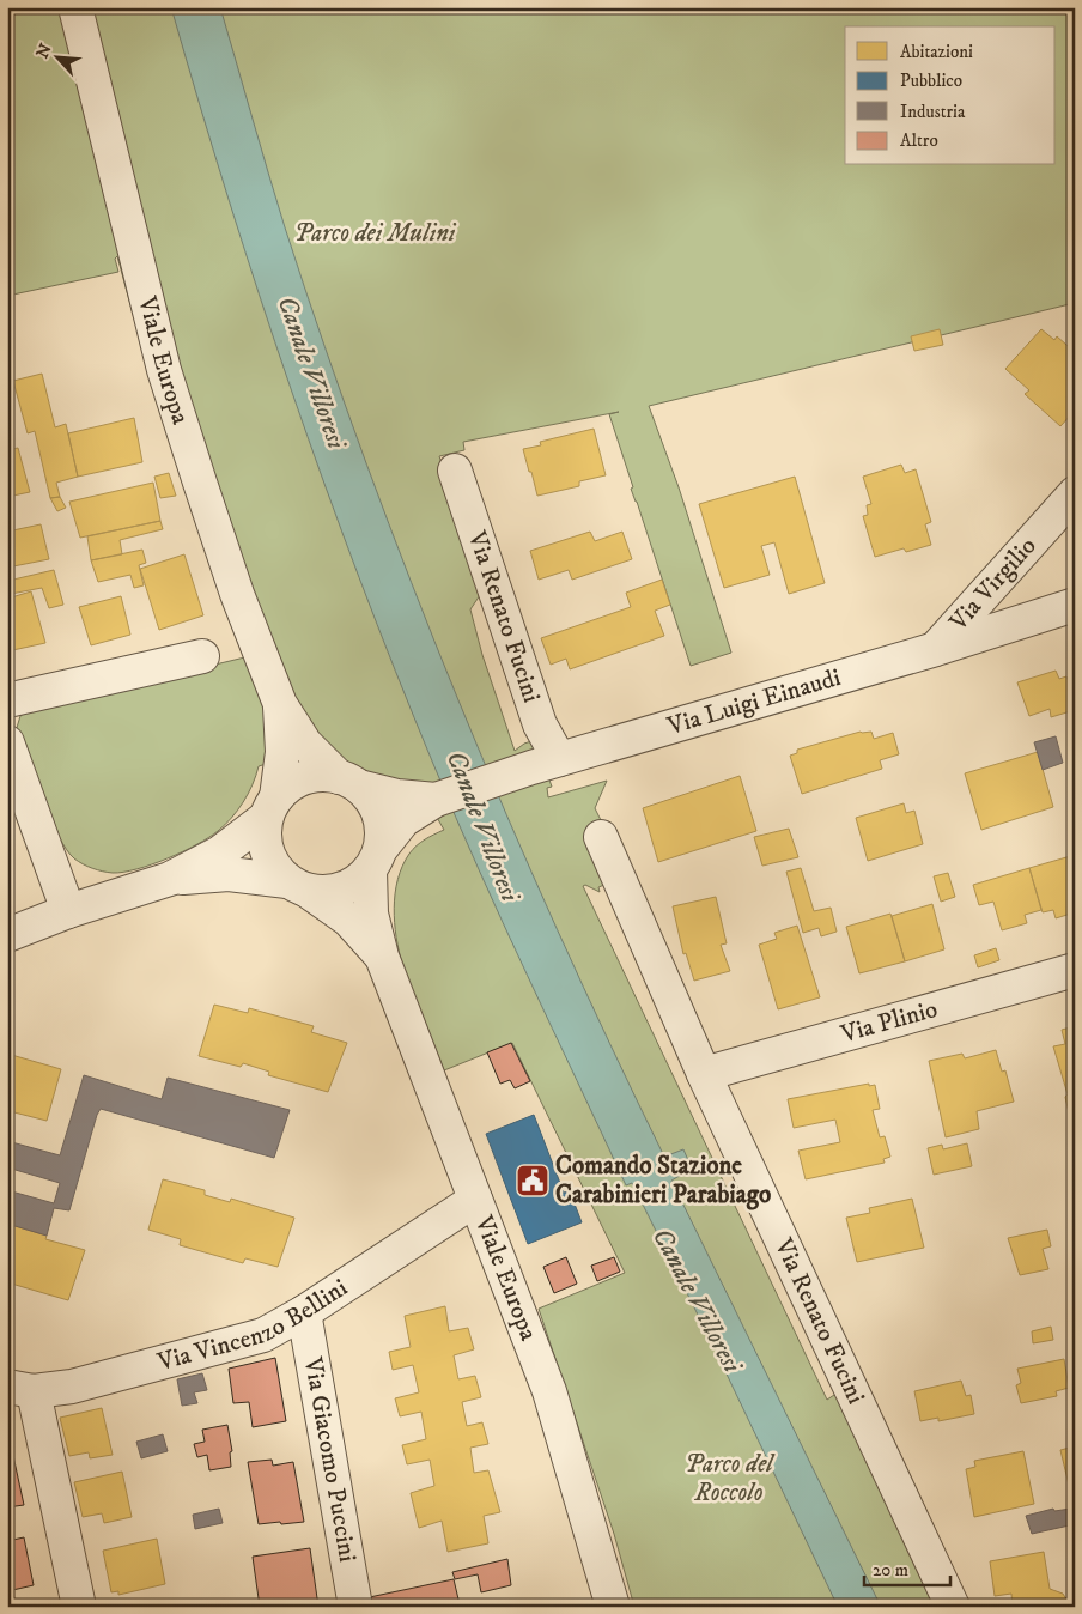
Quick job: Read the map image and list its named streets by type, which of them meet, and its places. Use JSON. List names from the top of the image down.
{
  "streets": {
    "street": [
      "Viale Europa",
      "Via Virgilio",
      "Via Renato Fucini",
      "Via Luigi Einaudi",
      "Via Plinio",
      "Via Vincenzo Bellini",
      "Via Giacomo Puccini"
    ]
  },
  "crossings": [
    ["Viale Europa", "Via Luigi Einaudi"],
    ["Viale Europa", "Via Vincenzo Bellini"],
    ["Via Virgilio", "Via Luigi Einaudi"],
    ["Via Renato Fucini", "Via Luigi Einaudi"],
    ["Via Renato Fucini", "Via Plinio"],
    ["Via Vincenzo Bellini", "Via Giacomo Puccini"]
  ],
  "water": ["Canale Villoresi"],
  "parks": ["Parco dei Mulini", "Parco del Roccolo"],
  "places": {
    "public building": ["Comando Stazione Carabinieri Parabiago"]
  },
  "legend": [
    "Abitazioni",
    "Pubblico",
    "Industria",
    "Altro"
  ],
  "scale_bar": "20 m",
  "north": "top left"
}
